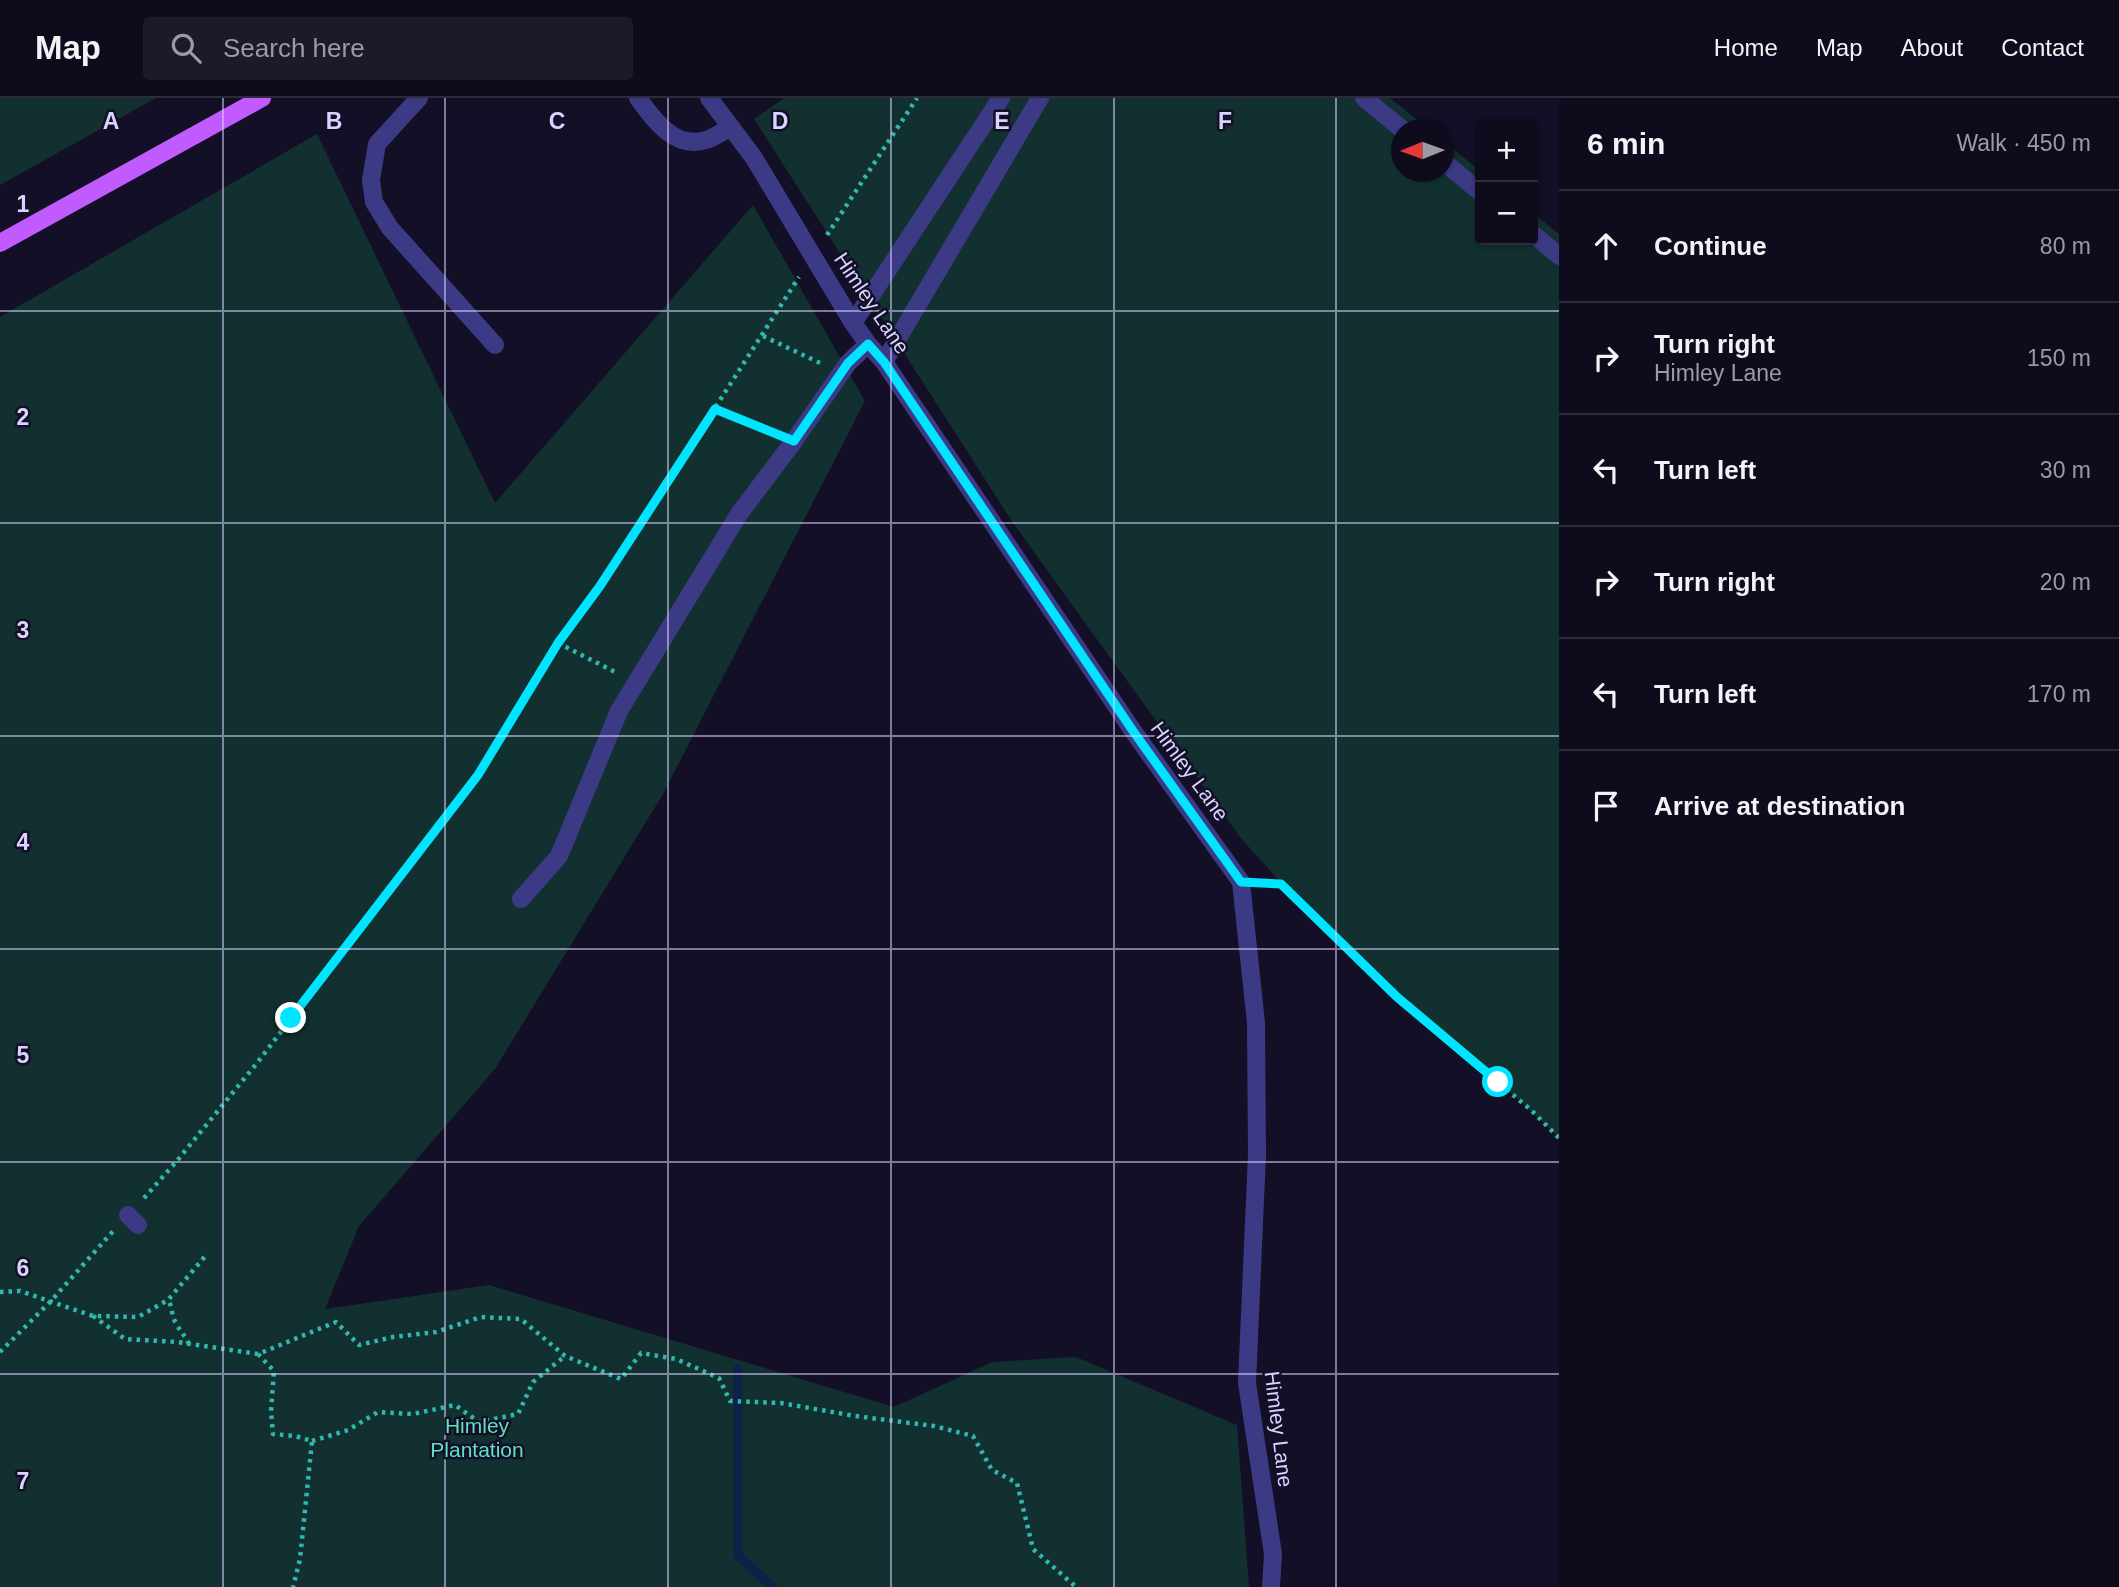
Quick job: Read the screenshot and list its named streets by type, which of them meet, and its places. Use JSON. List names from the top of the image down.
{
  "streets": {
    "street": ["Himley Lane"]
  },
  "parks": ["Himley Plantation"],
  "north": "left",
  "page": {
    "header": "Map",
    "search": "Search here",
    "nav": [
      "Home",
      "Map",
      "About",
      "Contact"
    ],
    "heading": ["6 min", "Walk · 450 m"],
    "map_buttons": ["+", "−"],
    "list": [
      ["Continue", "80 m"],
      ["Turn right", "Himley Lane", "150 m"],
      ["Turn left", "30 m"],
      ["Turn right", "20 m"],
      ["Turn left", "170 m"],
      "Arrive at destination"
    ]
  },
  "grid": {
    "columns": [
      "A",
      "B",
      "C",
      "D",
      "E",
      "F"
    ],
    "rows": [
      "1",
      "2",
      "3",
      "4",
      "5",
      "6",
      "7"
    ]
  }
}
